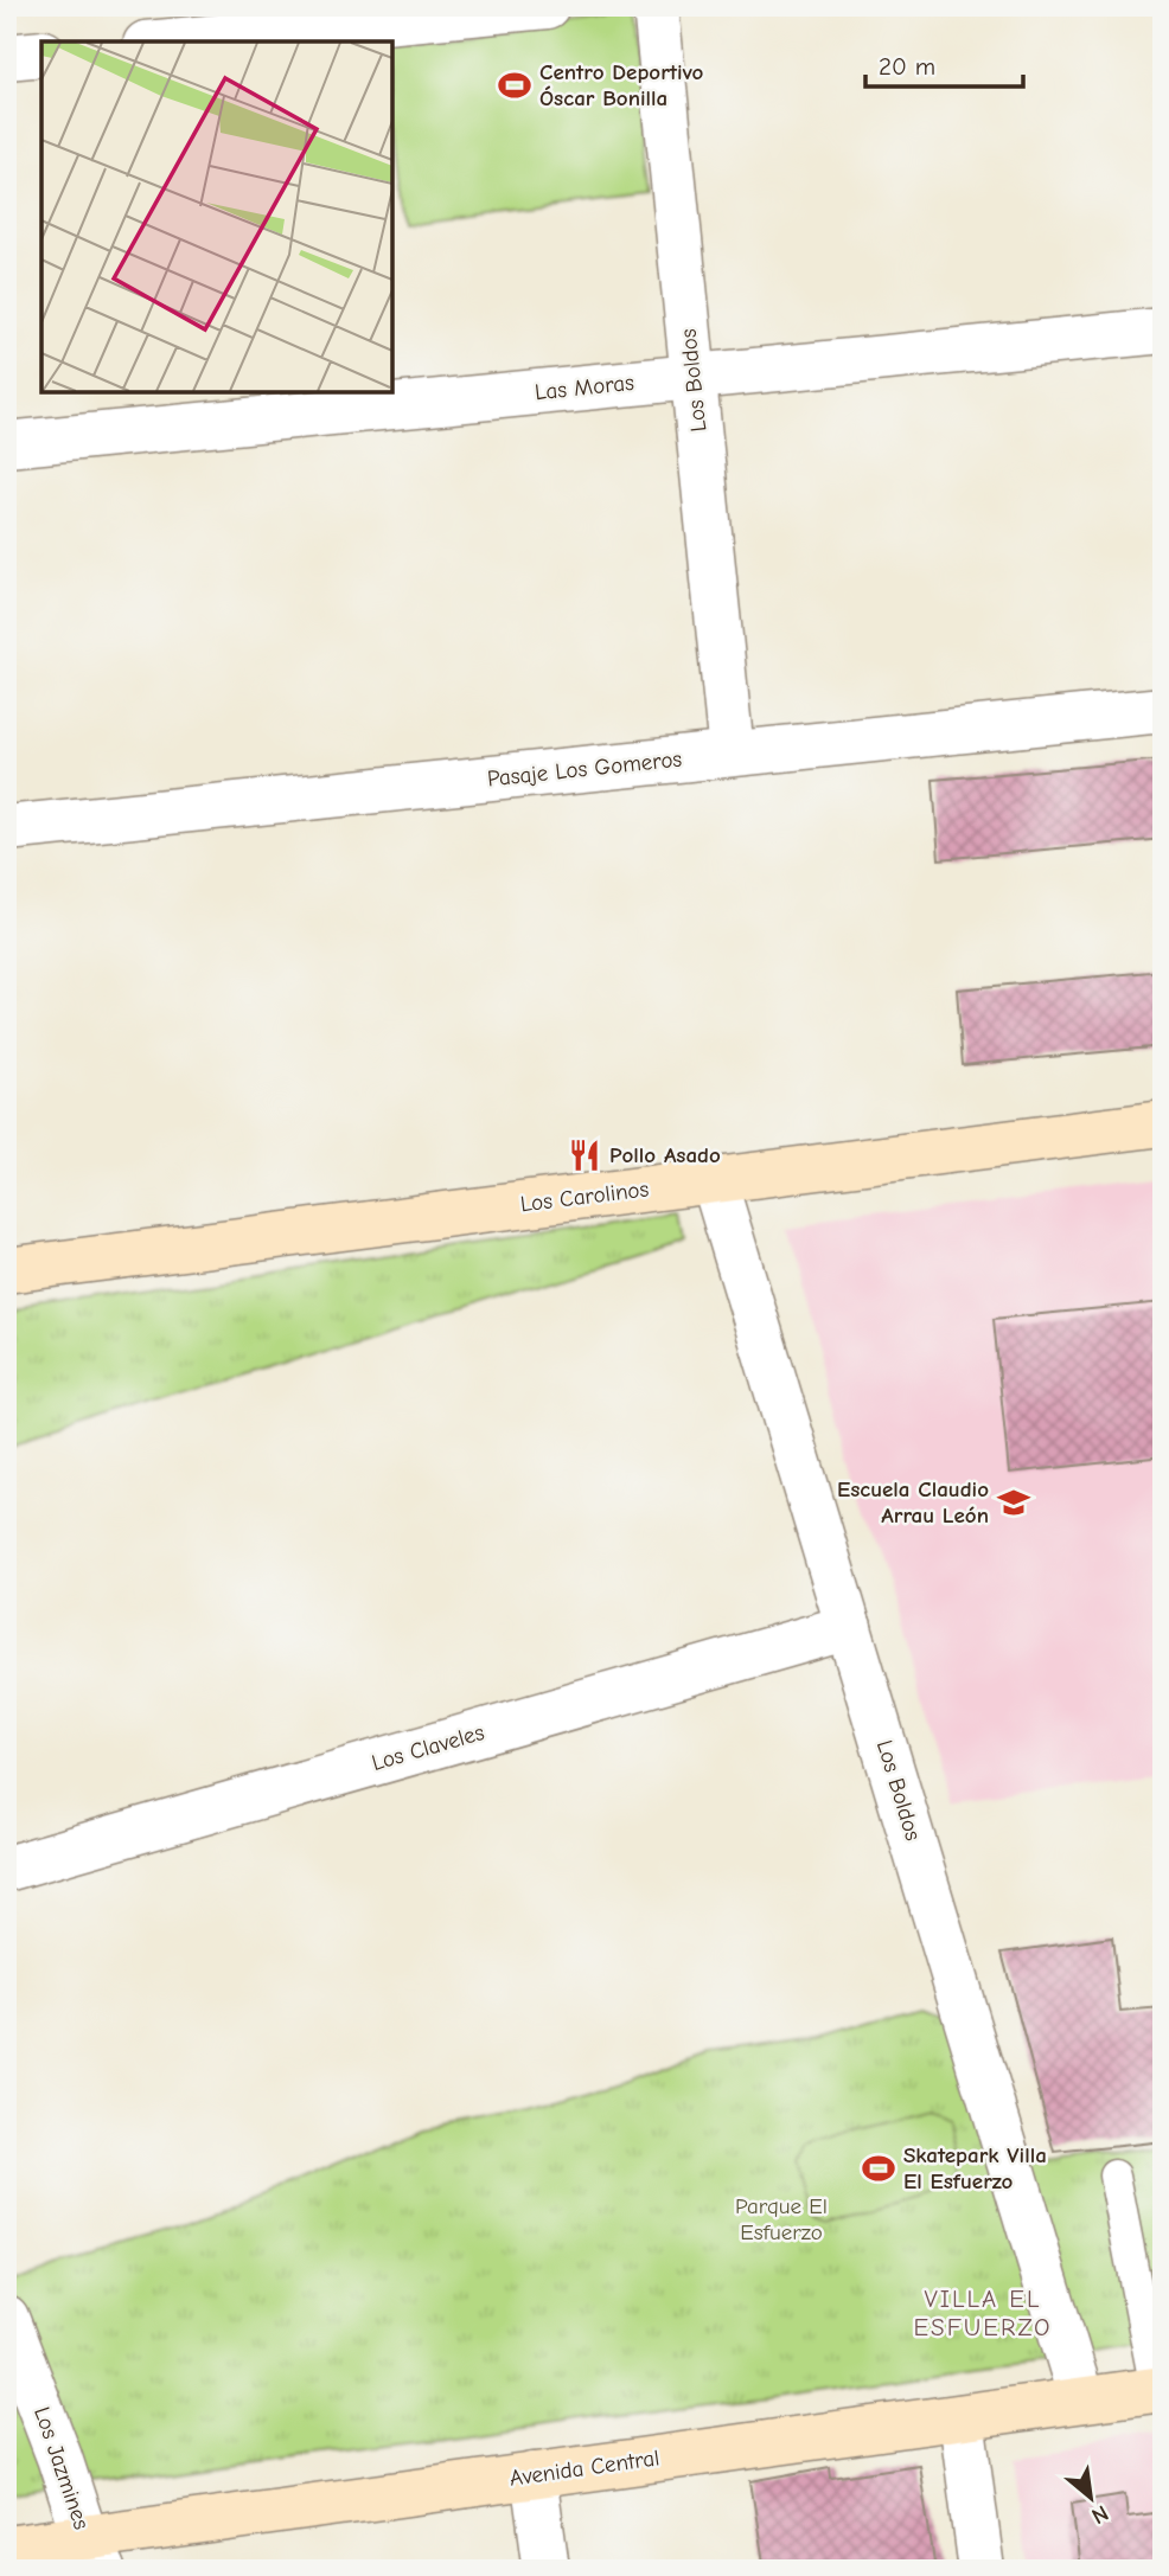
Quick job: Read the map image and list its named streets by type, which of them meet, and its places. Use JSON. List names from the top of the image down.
{
  "streets": {
    "main road": ["Los Carolinos", "Avenida Central"],
    "street": [
      "Los Boldos",
      "Las Moras",
      "Pasaje Los Gomeros",
      "Los Claveles",
      "Los Jazmines"
    ]
  },
  "crossings": [
    ["Los Boldos", "Las Moras"],
    ["Los Boldos", "Pasaje Los Gomeros"],
    ["Los Boldos", "Los Carolinos"],
    ["Los Boldos", "Los Claveles"],
    ["Los Boldos", "Avenida Central"],
    ["Los Jazmines", "Avenida Central"]
  ],
  "districts": ["VILLA EL ESFUERZO"],
  "parks": ["Parque El Esfuerzo"],
  "places": {
    "sports": ["Centro Deportivo Óscar Bonilla", "Skatepark Villa El Esfuerzo"],
    "restaurant": ["Pollo Asado"],
    "school or university": ["Escuela Claudio Arrau León"]
  },
  "scale_bar": "20 m",
  "north": "bottom right"
}
